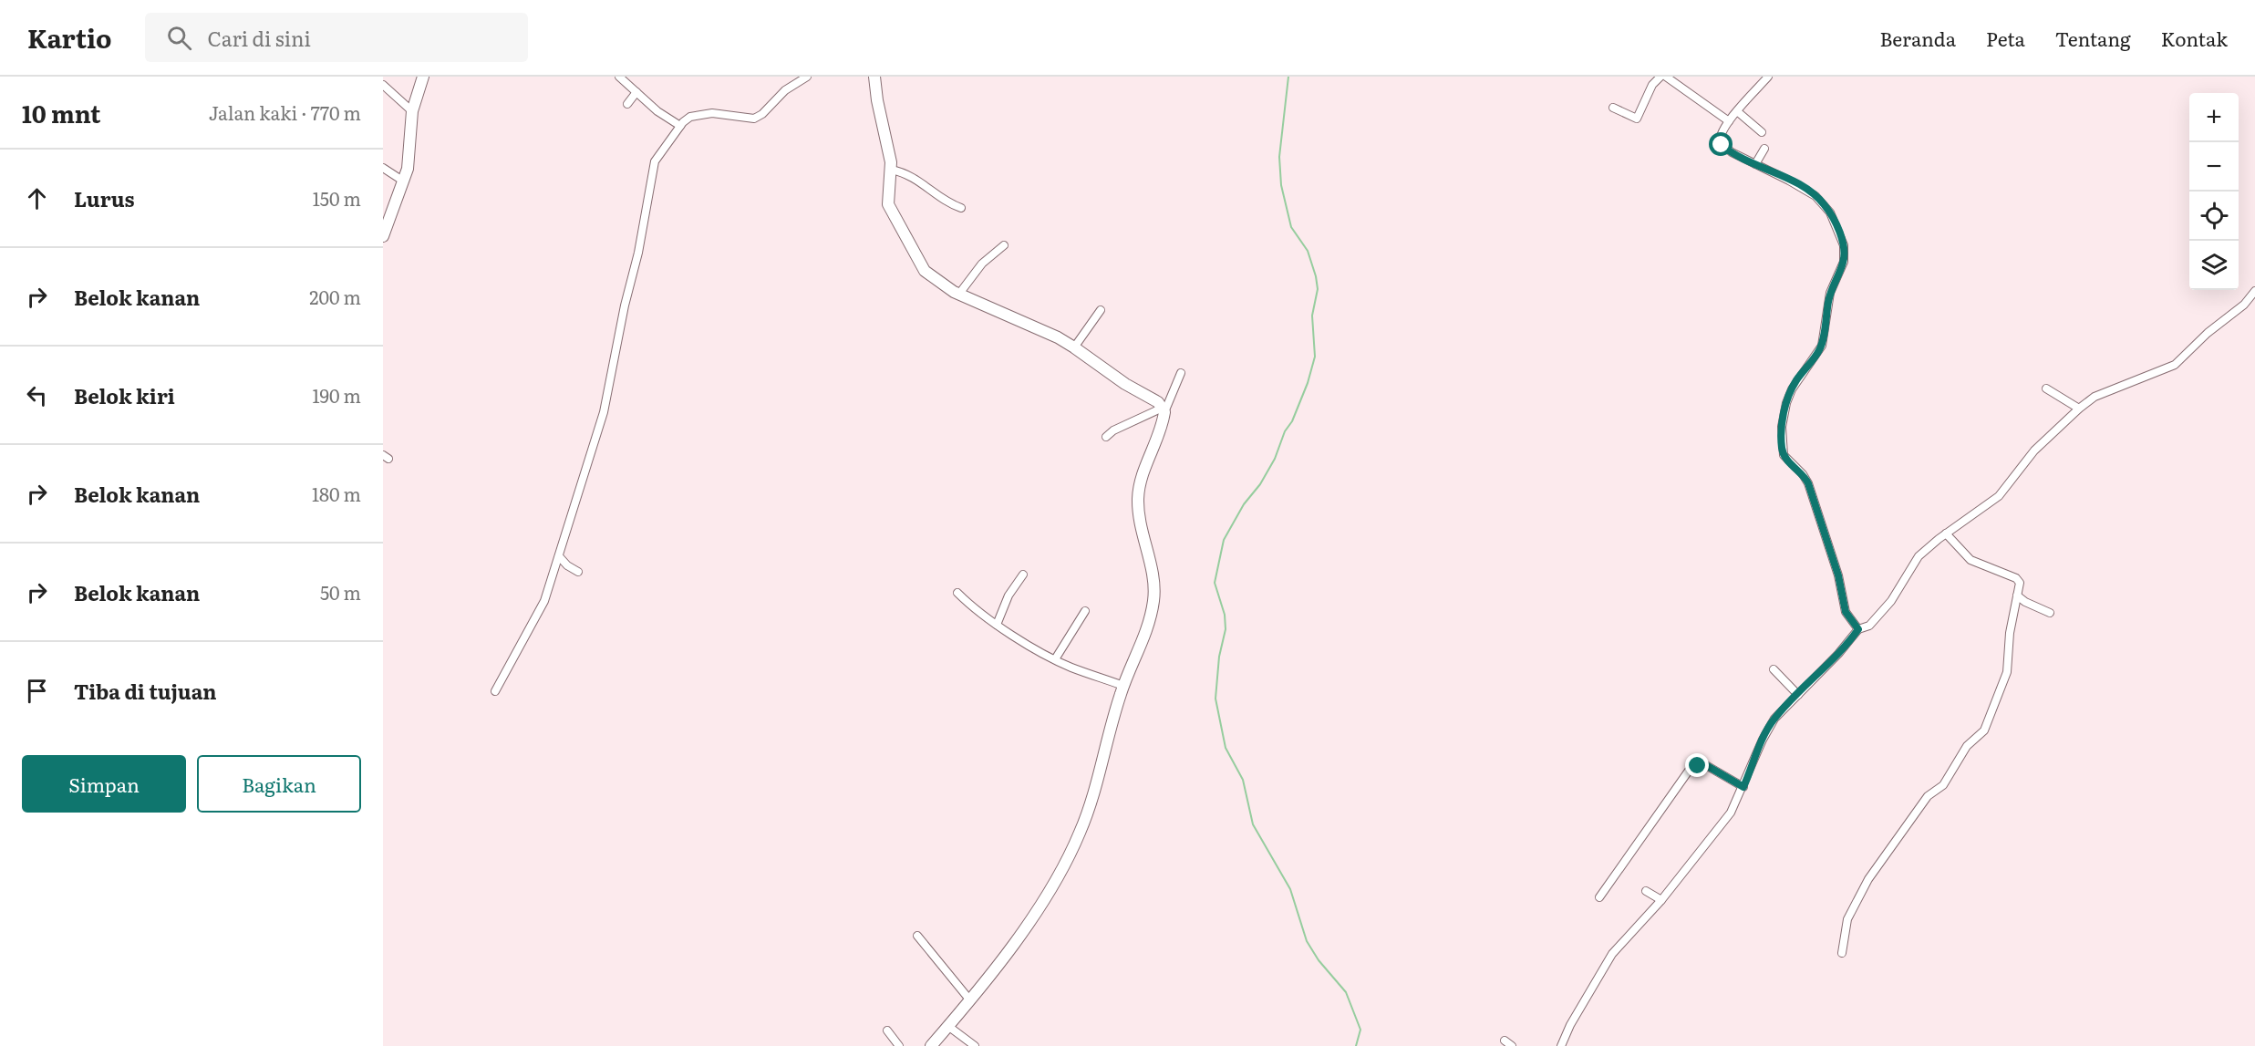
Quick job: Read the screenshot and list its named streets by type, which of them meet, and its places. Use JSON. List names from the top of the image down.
{
  "page": {
    "header": "Kartio",
    "search": "Cari di sini",
    "nav": [
      "Beranda",
      "Peta",
      "Tentang",
      "Kontak"
    ],
    "heading": ["10 mnt", "Jalan kaki · 770 m"],
    "map_buttons": ["+", "−"],
    "list": [
      ["Lurus", "150 m"],
      ["Belok kanan", "200 m"],
      ["Belok kiri", "190 m"],
      ["Belok kanan", "180 m"],
      ["Belok kanan", "50 m"],
      "Tiba di tujuan"
    ],
    "buttons": ["Simpan", "Bagikan"]
  }
}
